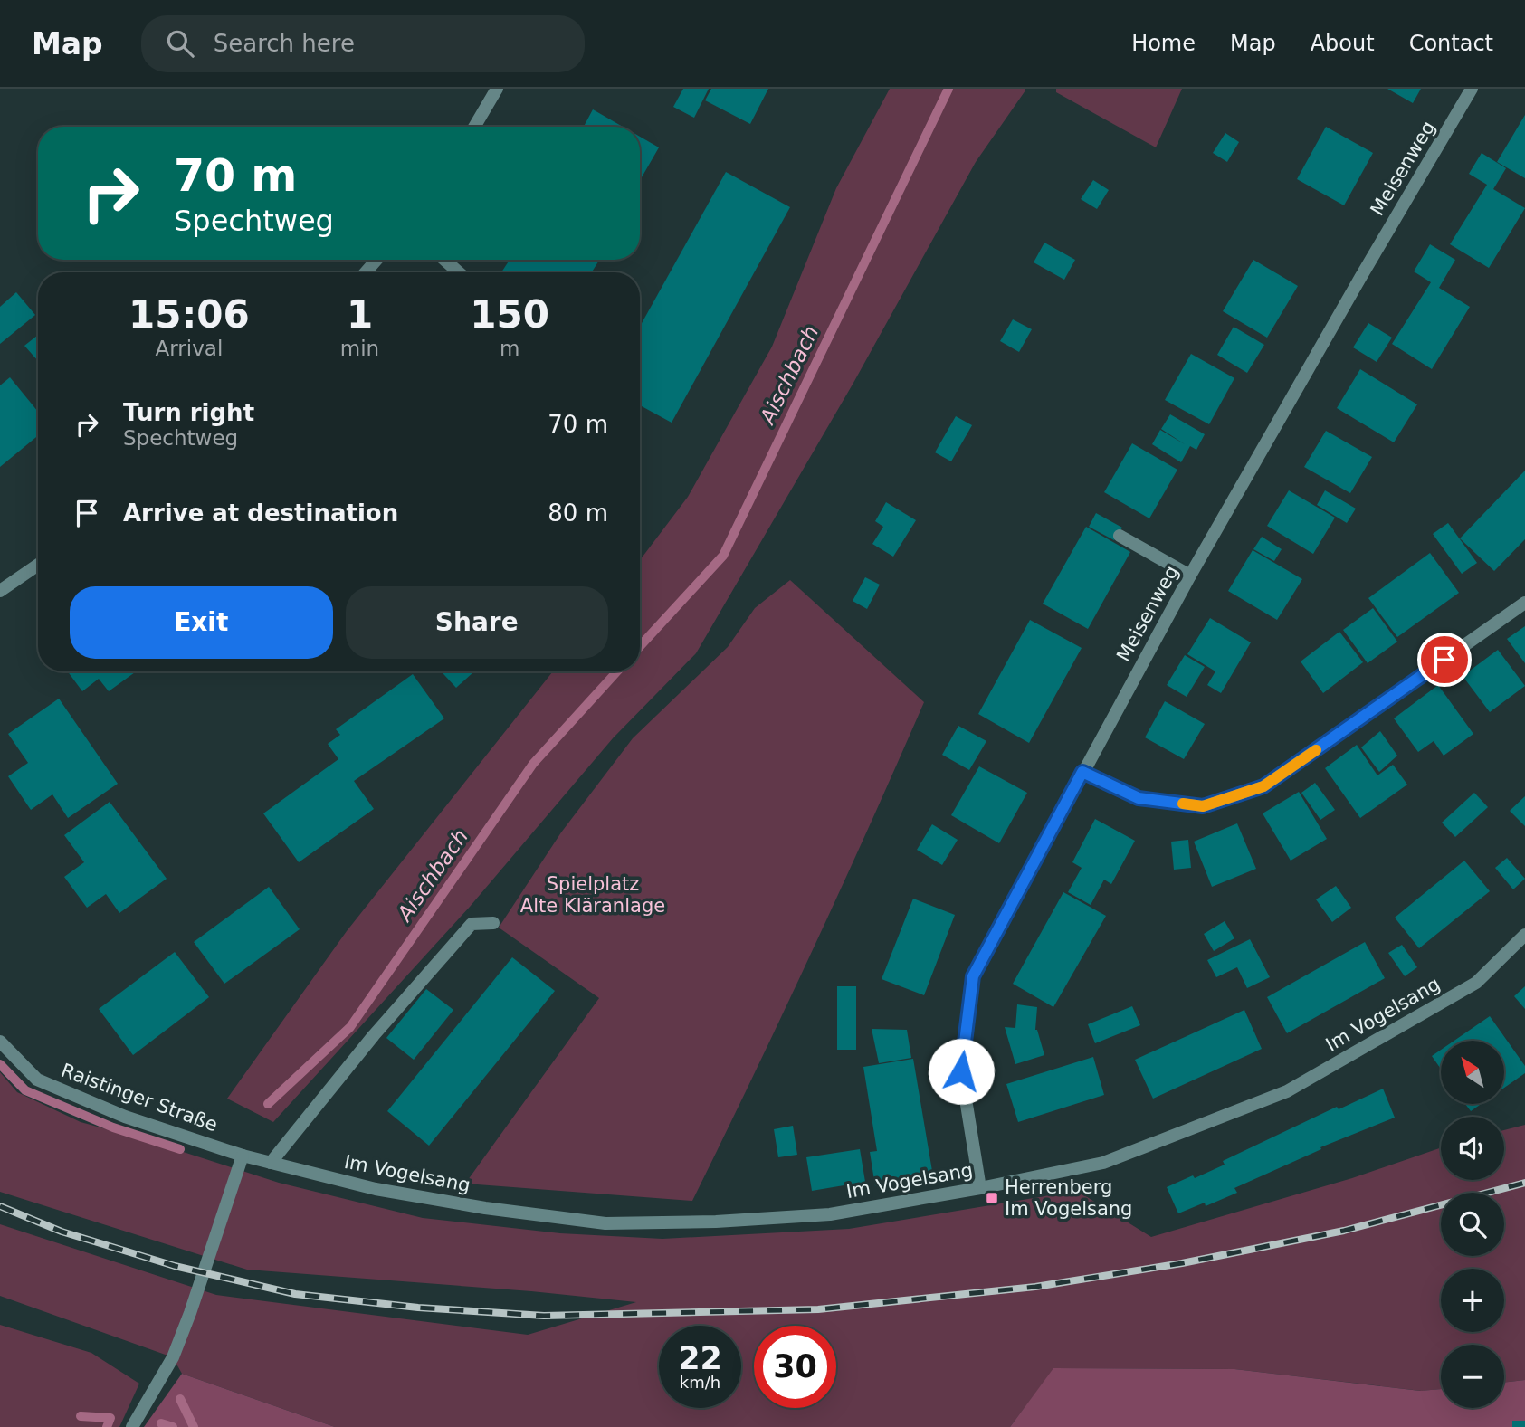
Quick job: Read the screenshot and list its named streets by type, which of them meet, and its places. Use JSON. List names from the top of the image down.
{
  "streets": {
    "street": ["Meisenweg", "Im Vogelsang", "Raistinger Straße"]
  },
  "crossings": [
    ["Meisenweg", "Im Vogelsang"],
    ["Im Vogelsang", "Raistinger Straße"]
  ],
  "water": ["Aischbach"],
  "parks": ["Spielplatz Alte Kläranlage"],
  "places": {
    "transit": ["Herrenberg Im Vogelsang"]
  },
  "north": "top left",
  "page": {
    "header": "Map",
    "search": "Search here",
    "nav": [
      "Home",
      "Map",
      "About",
      "Contact"
    ],
    "turn": ["70 m", "Spechtweg"],
    "eta": [
      "15:06",
      "Arrival",
      "1",
      "min",
      "150",
      "m"
    ],
    "list": [
      {
        "name": "Turn right",
        "note": "Spechtweg",
        "value": "70 m"
      },
      {
        "name": "Arrive at destination",
        "value": "80 m"
      }
    ],
    "buttons": ["Exit", "Share"],
    "map_buttons": ["+", "−"],
    "speed": "22 km/h",
    "limit": "30"
  }
}
